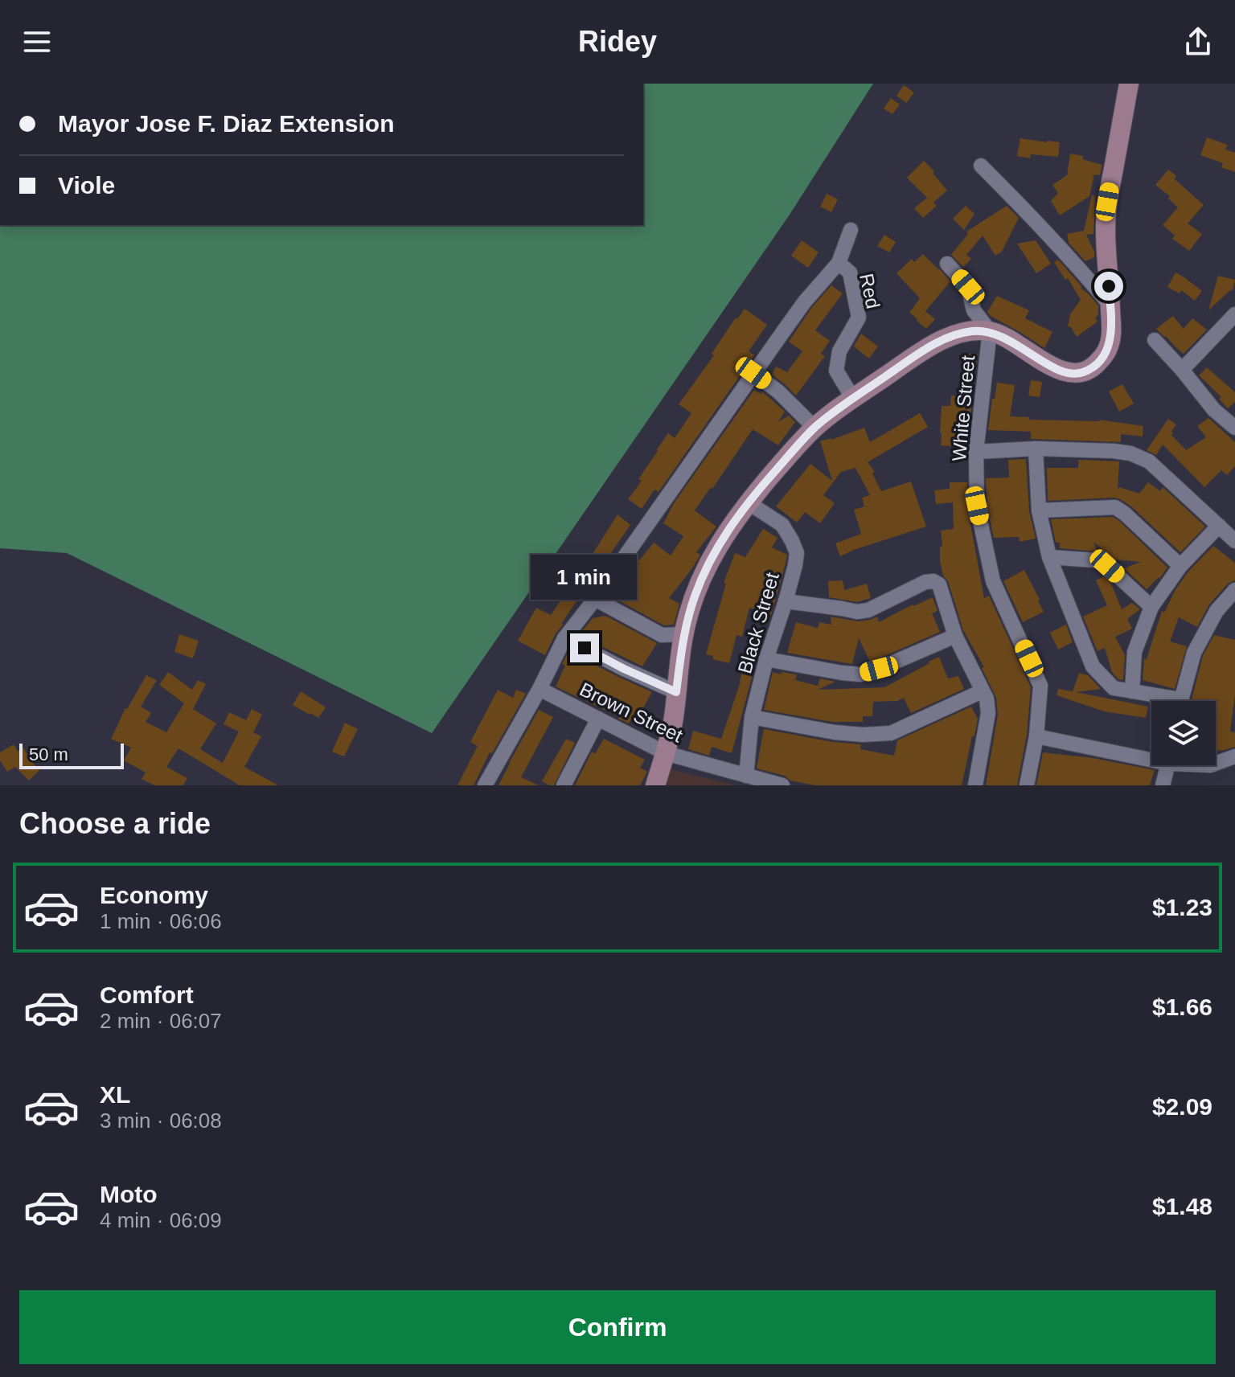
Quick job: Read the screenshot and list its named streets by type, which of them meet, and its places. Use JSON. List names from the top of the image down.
{
  "streets": {
    "street": [
      "Red",
      "White Street",
      "Black Street",
      "Brown Street"
    ]
  },
  "crossings": [
    ["Black Street", "Brown Street"]
  ],
  "scale_bar": "50 m",
  "page": {
    "header": "Ridey",
    "banner": ["Mayor Jose F. Diaz Extension", "Viole"],
    "bubble": "1 min",
    "scale": "50 m",
    "heading": "Choose a ride",
    "list": [
      {
        "name": "Economy",
        "note": "1 min · 06:06",
        "value": "$1.23"
      },
      {
        "name": "Comfort",
        "note": "2 min · 06:07",
        "value": "$1.66"
      },
      {
        "name": "XL",
        "note": "3 min · 06:08",
        "value": "$2.09"
      },
      {
        "name": "Moto",
        "note": "4 min · 06:09",
        "value": "$1.48"
      }
    ],
    "buttons": "Confirm"
  }
}
